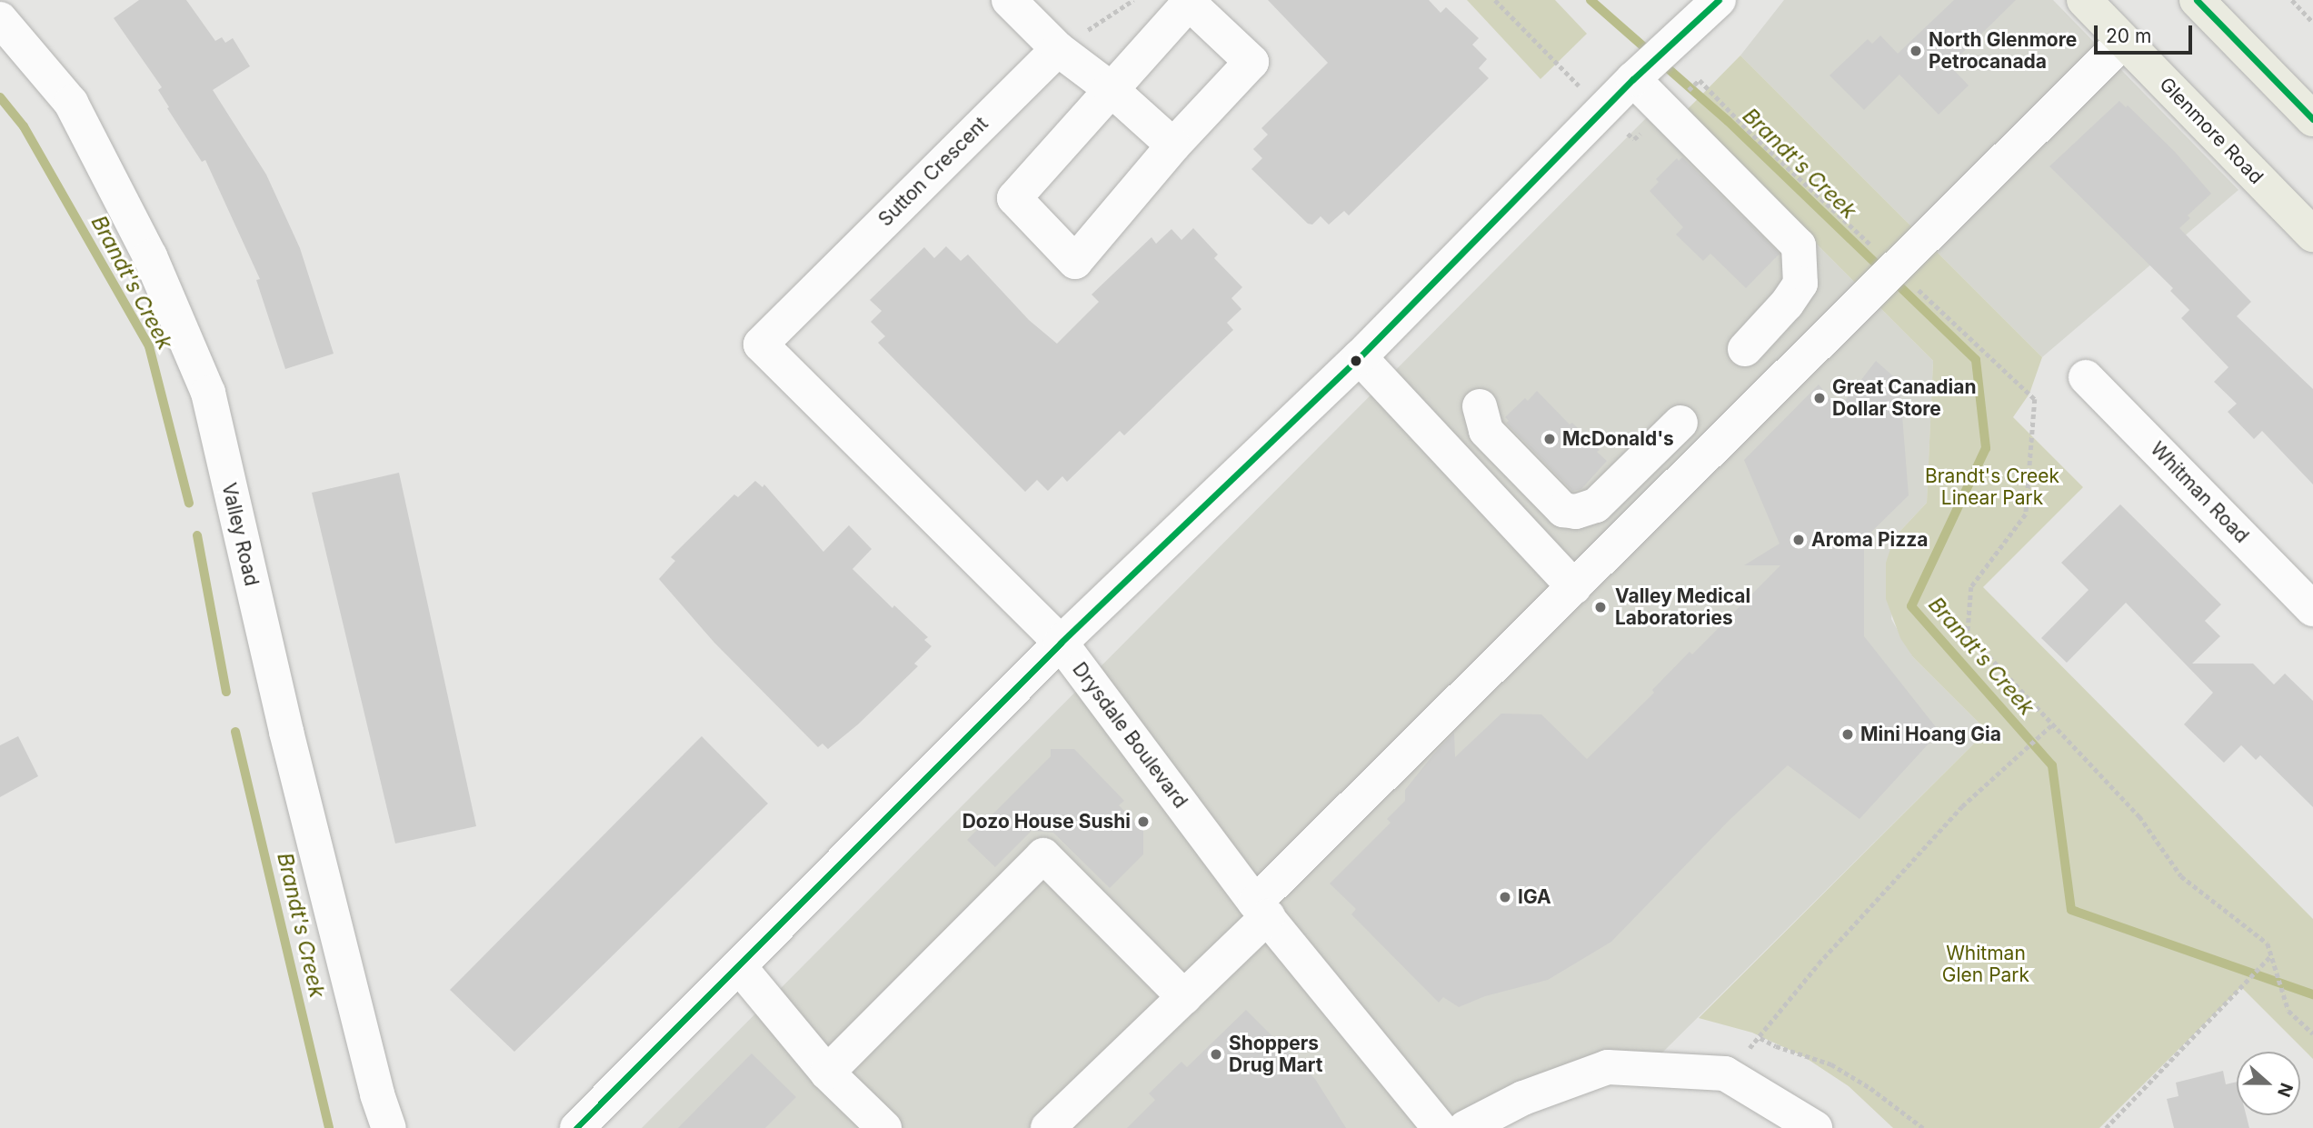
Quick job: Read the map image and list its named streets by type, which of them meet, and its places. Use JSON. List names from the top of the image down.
{
  "streets": {
    "main road": ["Glenmore Road"],
    "street": [
      "Sutton Crescent",
      "Whitman Road",
      "Valley Road",
      "Drysdale Boulevard"
    ]
  },
  "crossings": [
    ["Sutton Crescent", "Drysdale Boulevard"]
  ],
  "water": ["Brandt's Creek"],
  "parks": ["Brandt's Creek Linear Park", "Whitman Glen Park"],
  "places": [
    "North Glenmore Petrocanada",
    "Great Canadian Dollar Store",
    "McDonald's",
    "Aroma Pizza",
    "Valley Medical Laboratories",
    "Mini Hoang Gia",
    "Dozo House Sushi",
    "IGA",
    "Shoppers Drug Mart"
  ],
  "scale_bar": "20 m",
  "north": "right"
}
